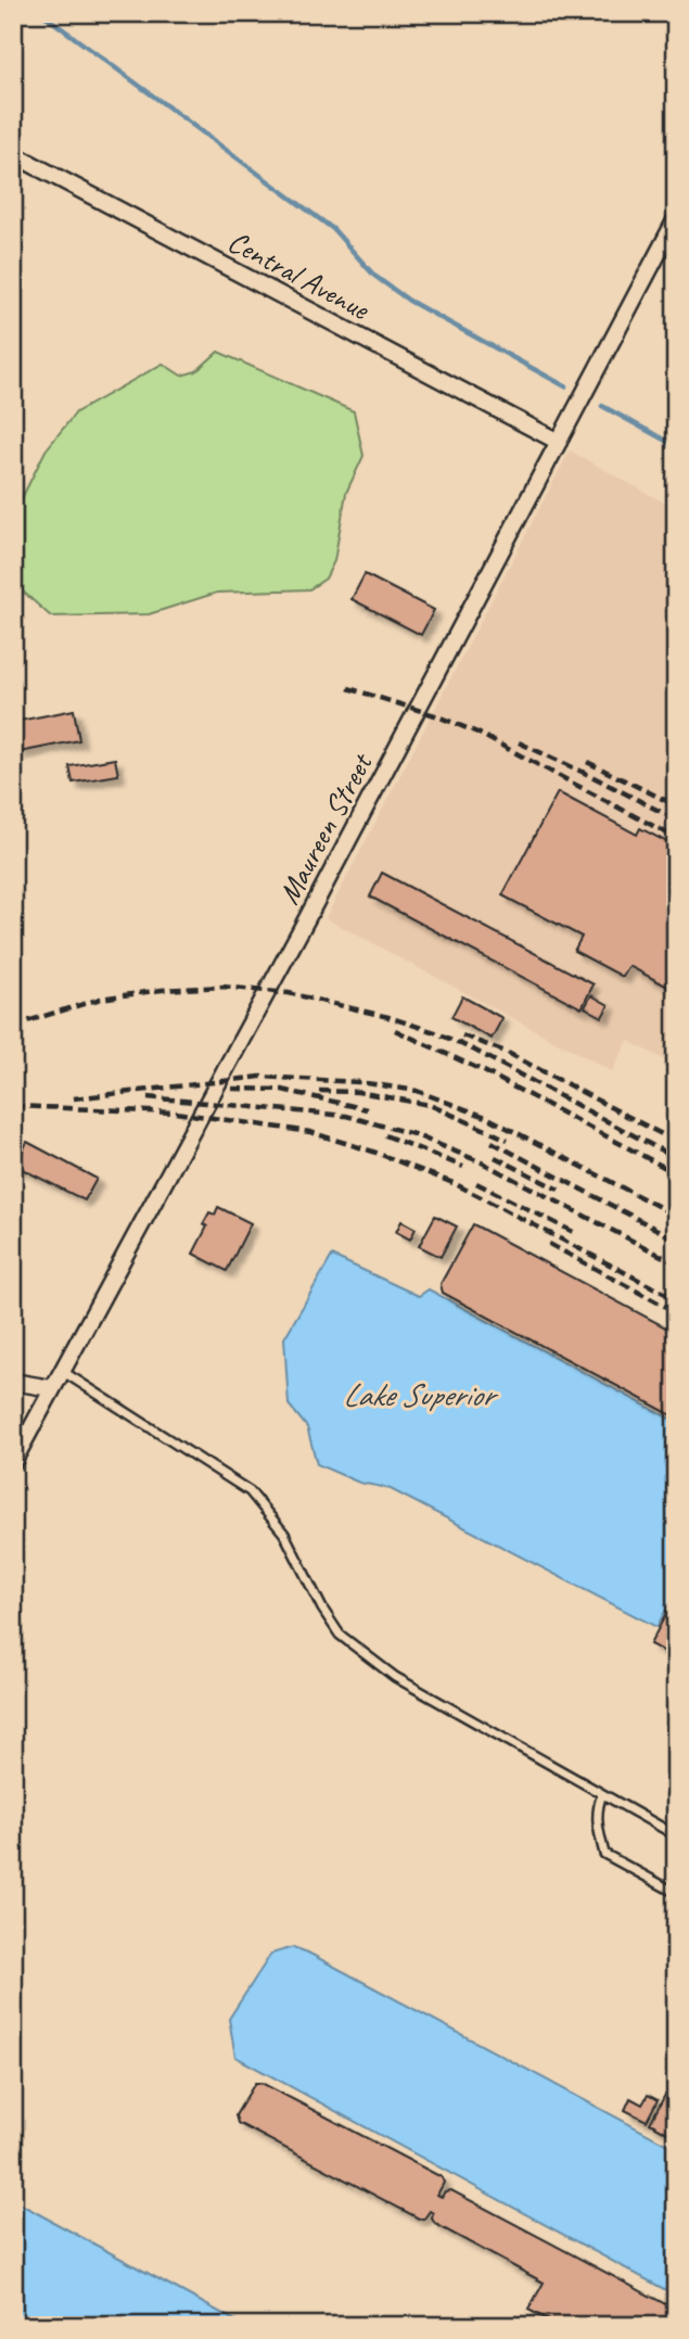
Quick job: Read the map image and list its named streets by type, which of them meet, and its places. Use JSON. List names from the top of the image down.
{
  "streets": {
    "street": ["Central Avenue", "Maureen Street"]
  },
  "crossings": [
    ["Central Avenue", "Maureen Street"]
  ],
  "water": ["Lake Superior"]
}
